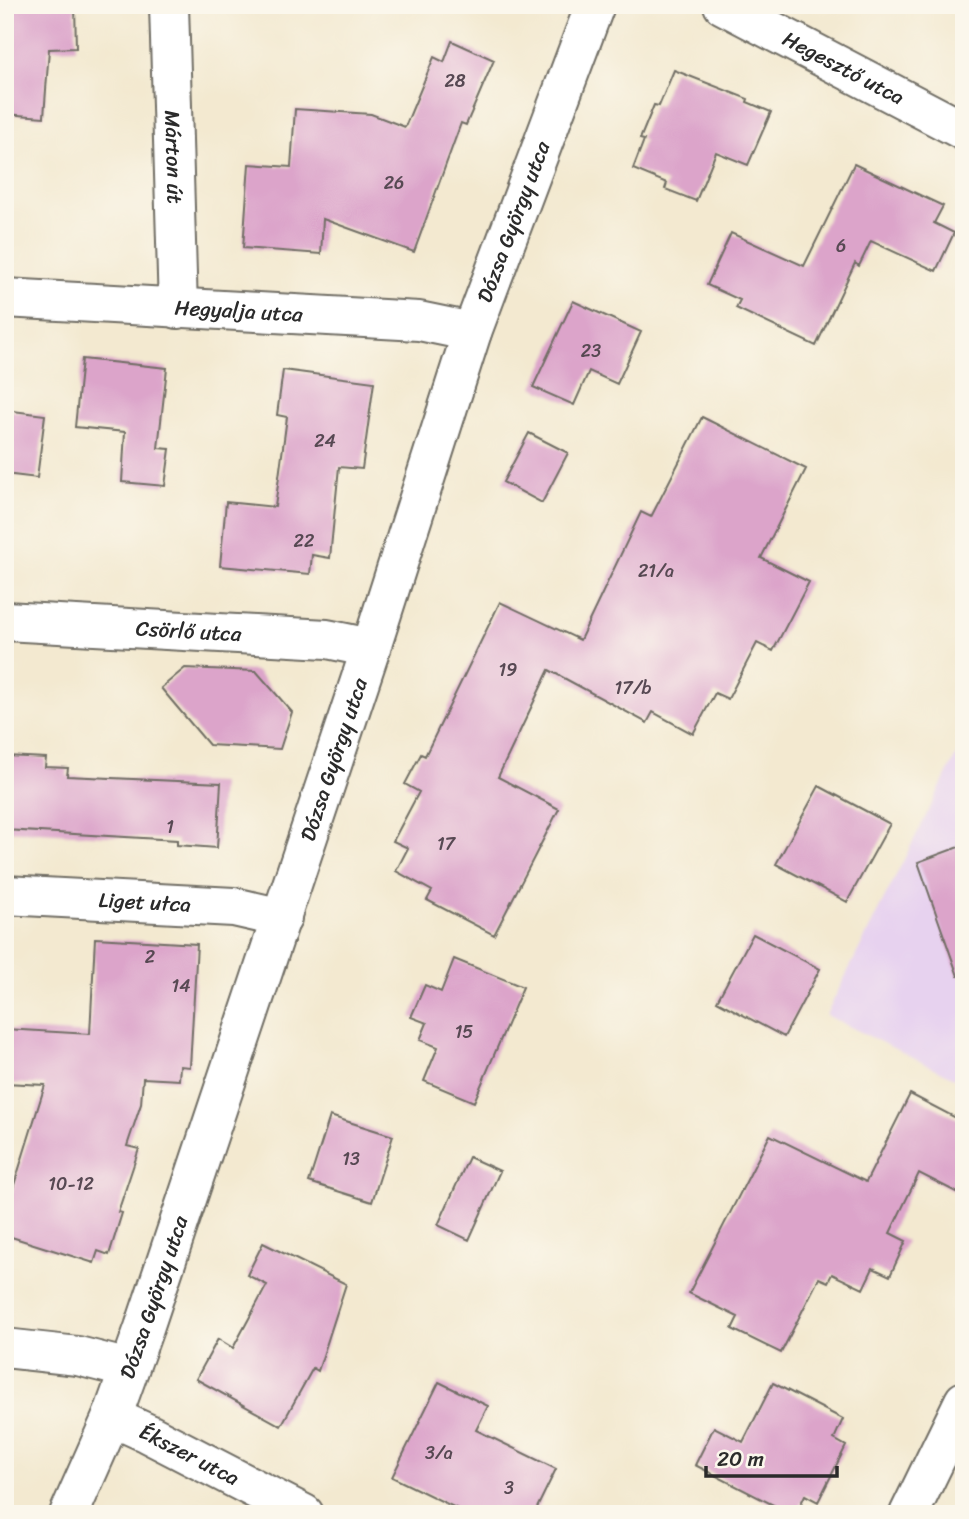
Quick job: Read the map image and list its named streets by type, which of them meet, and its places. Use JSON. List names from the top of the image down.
{
  "streets": {
    "street": [
      "Hegesztő utca",
      "Márton út",
      "Dózsa György utca",
      "Hegyalja utca",
      "Csörlő utca",
      "Liget utca",
      "Ékszer utca"
    ]
  },
  "crossings": [
    ["Márton út", "Hegyalja utca"],
    ["Dózsa György utca", "Hegyalja utca"],
    ["Dózsa György utca", "Csörlő utca"],
    ["Dózsa György utca", "Liget utca"],
    ["Dózsa György utca", "Ékszer utca"]
  ],
  "house_numbers": [
    "28",
    "26",
    "6",
    "23",
    "24",
    "22",
    "21/a",
    "19",
    "17/b",
    "1",
    "17",
    "2",
    "14",
    "15",
    "13",
    "10-12",
    "3/a",
    "3"
  ],
  "scale_bar": "20 m"
}
